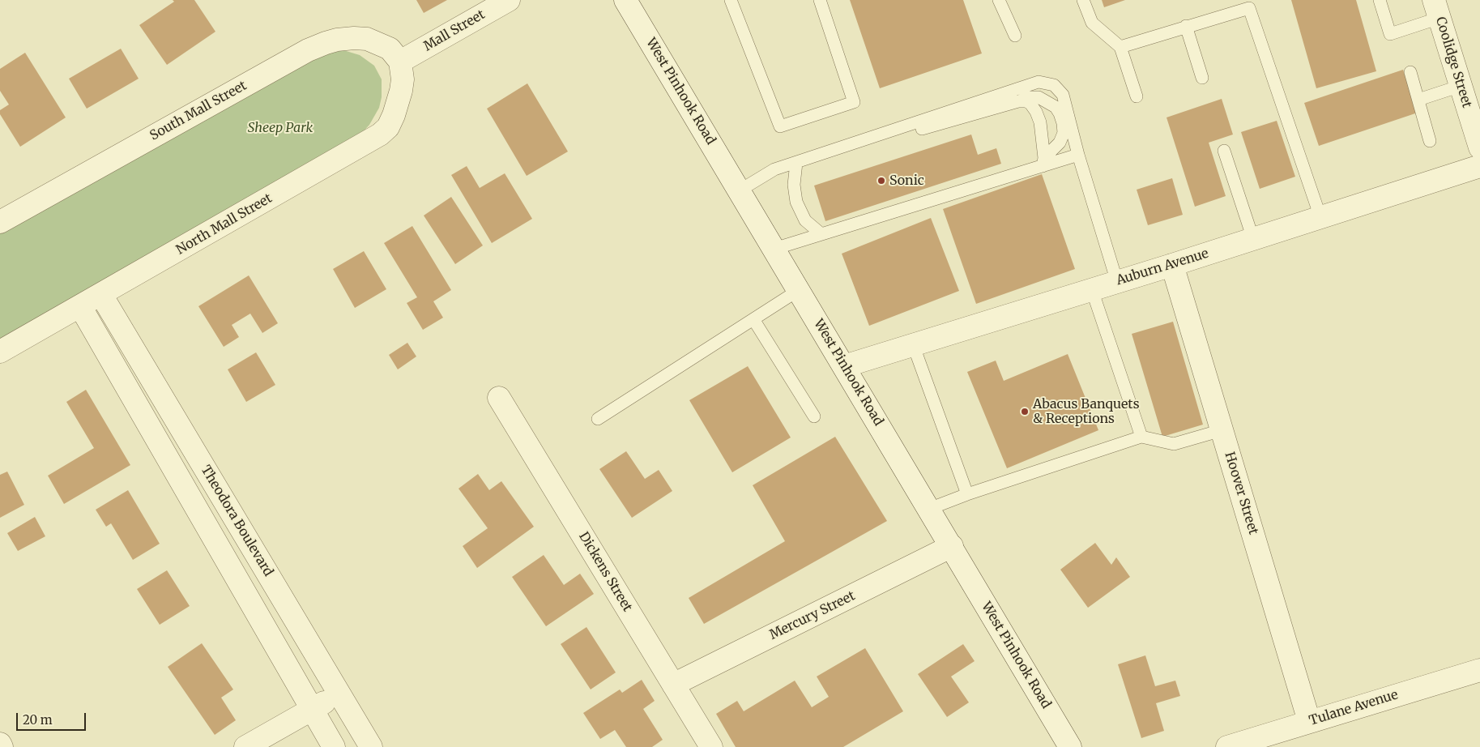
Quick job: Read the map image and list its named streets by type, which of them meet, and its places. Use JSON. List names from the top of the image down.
{
  "streets": {
    "street": [
      "Mall Street",
      "Coolidge Street",
      "West Pinhook Road",
      "South Mall Street",
      "North Mall Street",
      "Auburn Avenue",
      "Hoover Street",
      "Theodora Boulevard",
      "Dickens Street",
      "Mercury Street",
      "Tulane Avenue"
    ]
  },
  "crossings": [
    ["Mall Street", "South Mall Street"],
    ["Mall Street", "North Mall Street"],
    ["West Pinhook Road", "Auburn Avenue"],
    ["West Pinhook Road", "Mercury Street"],
    ["South Mall Street", "North Mall Street"],
    ["North Mall Street", "Theodora Boulevard"],
    ["Auburn Avenue", "Hoover Street"],
    ["Hoover Street", "Tulane Avenue"],
    ["Dickens Street", "Mercury Street"]
  ],
  "parks": ["Sheep Park"],
  "places": ["Sonic", "Abacus Banquets & Receptions"],
  "scale_bar": "20 m"
}
